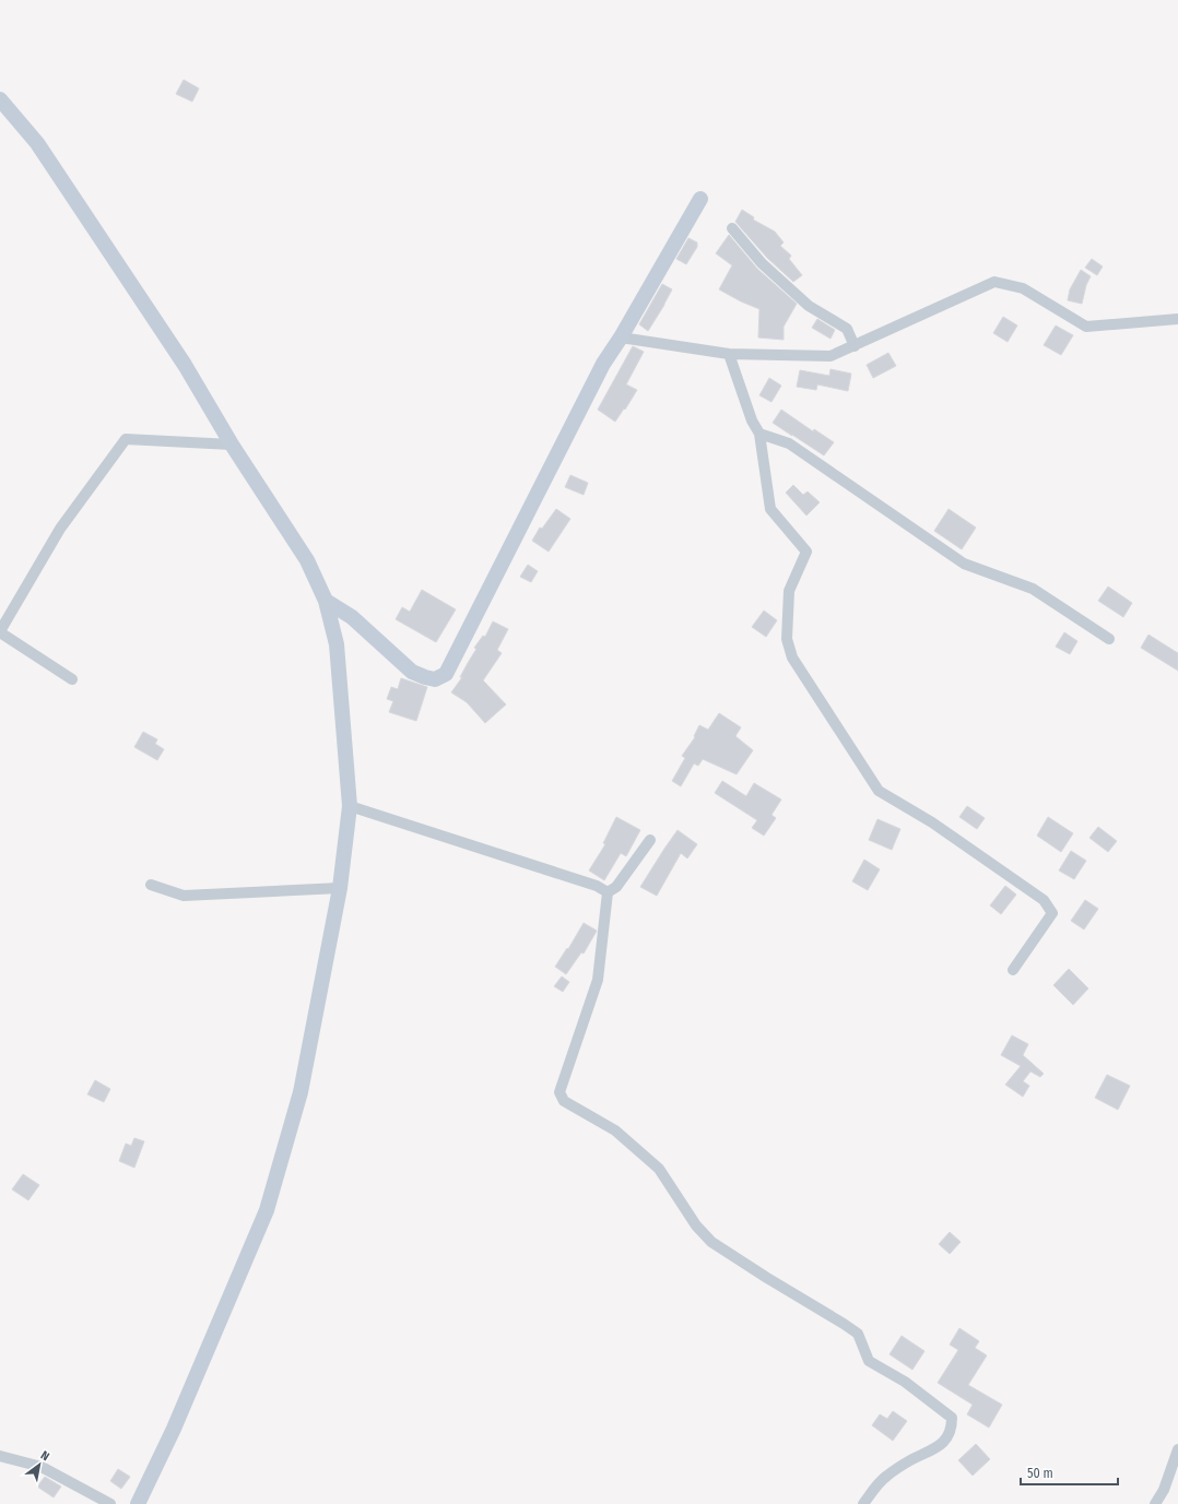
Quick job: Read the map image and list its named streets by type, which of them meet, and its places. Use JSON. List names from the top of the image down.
{
  "scale_bar": "50 m",
  "north": "top right"
}
